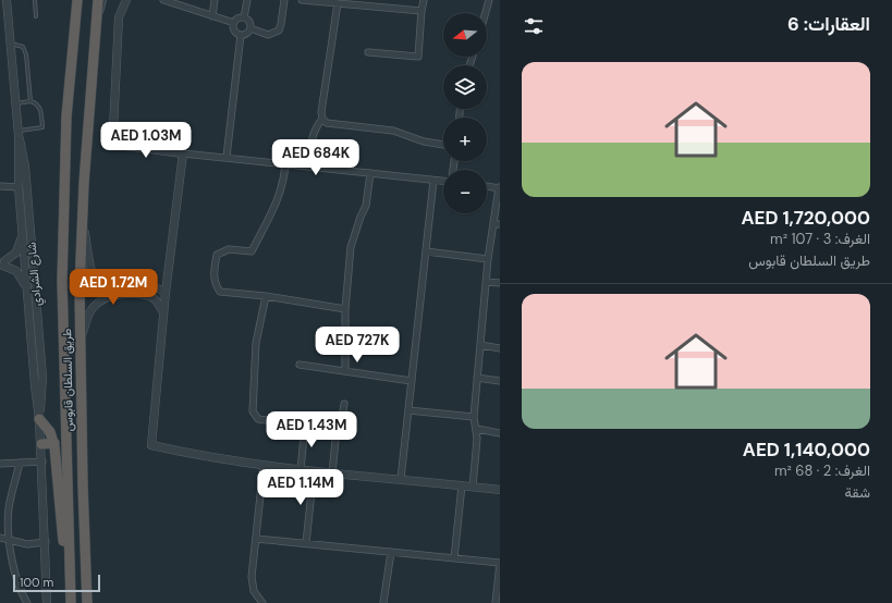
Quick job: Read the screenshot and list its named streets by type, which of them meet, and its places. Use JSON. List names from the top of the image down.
{
  "streets": {
    "highway": ["طريق السلطان قابوس"],
    "street": ["شارع الشرادي"]
  },
  "scale_bar": "100 m",
  "north": "left",
  "page": {
    "heading": "العقارات: 6",
    "map_buttons": ["+", "−"],
    "list": [
      {
        "name": "AED 1,720,000",
        "note": "الغرف: 3 · 107 m² · طريق السلطان قابوس"
      },
      {
        "name": "AED 1,140,000",
        "note": "الغرف: 2 · 68 m² · شقة"
      }
    ],
    "price": [
      "AED 1.03M",
      "AED 684K",
      "AED 1.72M",
      "AED 727K",
      "AED 1.43M",
      "AED 1.14M"
    ],
    "scale": "100 m"
  }
}
